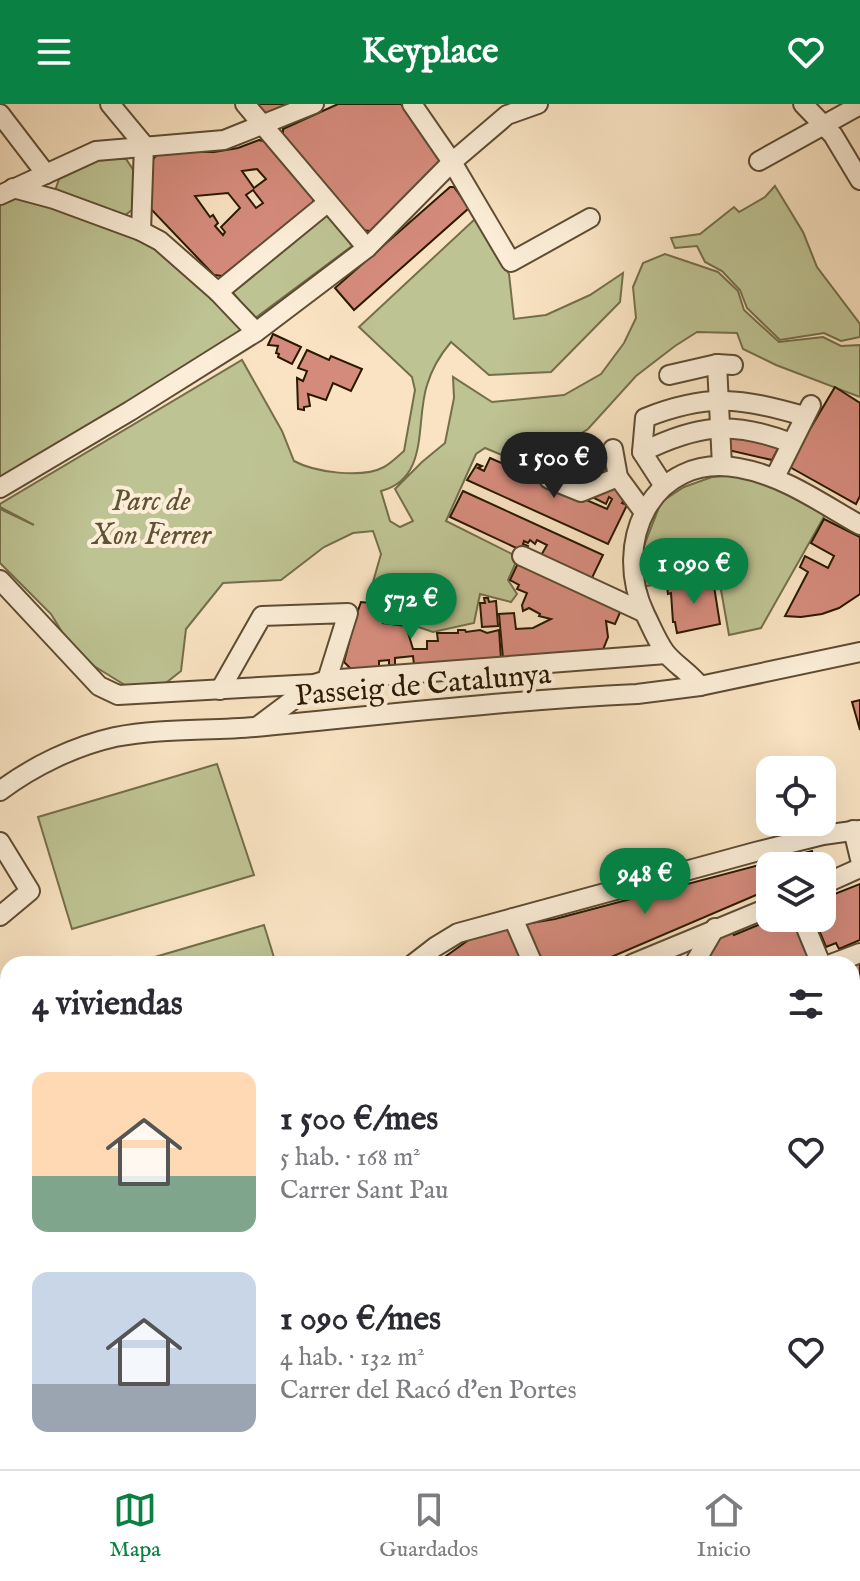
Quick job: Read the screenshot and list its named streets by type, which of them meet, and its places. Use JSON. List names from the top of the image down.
{
  "streets": {
    "street": ["Passeig de Catalunya"]
  },
  "parks": ["Parc de Xon Ferrer"],
  "page": {
    "header": "Keyplace",
    "price": [
      "1 500 €",
      "1 090 €",
      "572 €",
      "948 €"
    ],
    "heading": "4 viviendas",
    "list": [
      {
        "name": "1 500 €/mes",
        "note": "5 hab. · 168 m² · Carrer Sant Pau"
      },
      {
        "name": "1 090 €/mes",
        "note": "4 hab. · 132 m² · Carrer del Racó d'en Portes"
      }
    ],
    "tabs": ["Mapa", "Guardados", "Inicio"]
  }
}
